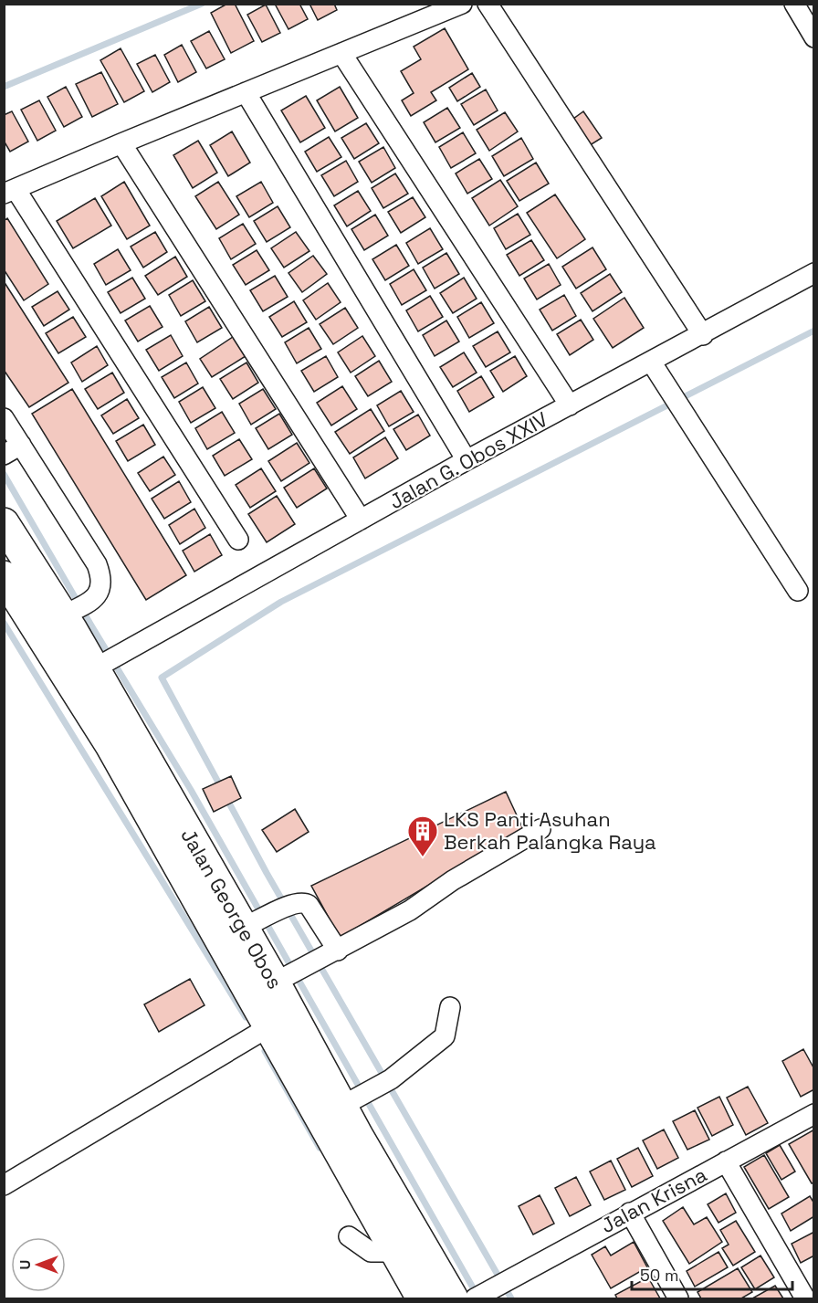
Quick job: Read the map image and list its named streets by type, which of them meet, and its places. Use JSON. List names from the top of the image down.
{
  "streets": {
    "main road": ["Jalan George Obos"],
    "street": ["Jalan G. Obos XXIV", "Jalan Krisna"]
  },
  "crossings": [
    ["Jalan G. Obos XXIV", "Jalan George Obos"]
  ],
  "places": {
    "building": ["LKS Panti Asuhan Berkah Palangka Raya"]
  },
  "scale_bar": "50 m",
  "north": "left"
}
